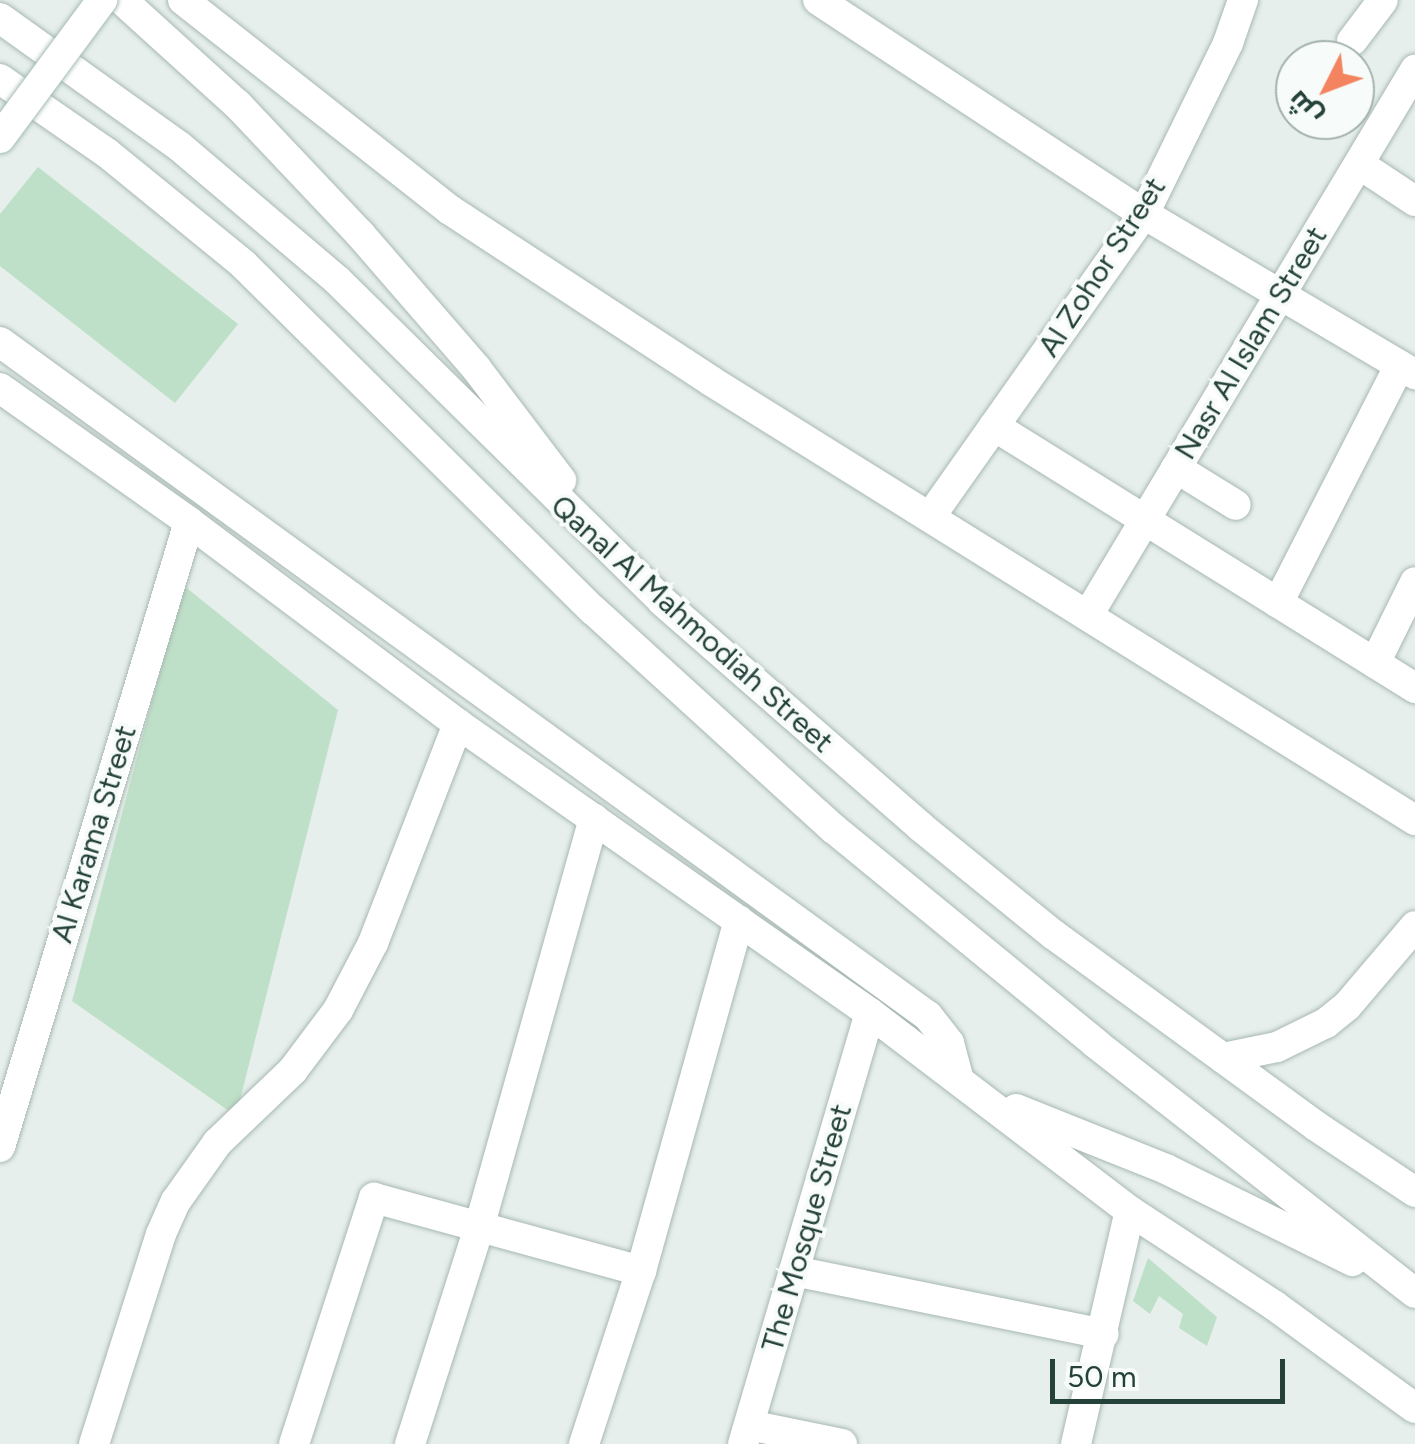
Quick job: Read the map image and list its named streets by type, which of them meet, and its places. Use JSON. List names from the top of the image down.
{
  "streets": {
    "street": [
      "Al Zohor Street",
      "Nasr Al Islam Street",
      "Qanal Al Mahmodiah Street",
      "Al Karama Street",
      "The Mosque Street"
    ]
  },
  "scale_bar": "50 m",
  "north": "bottom left"
}
